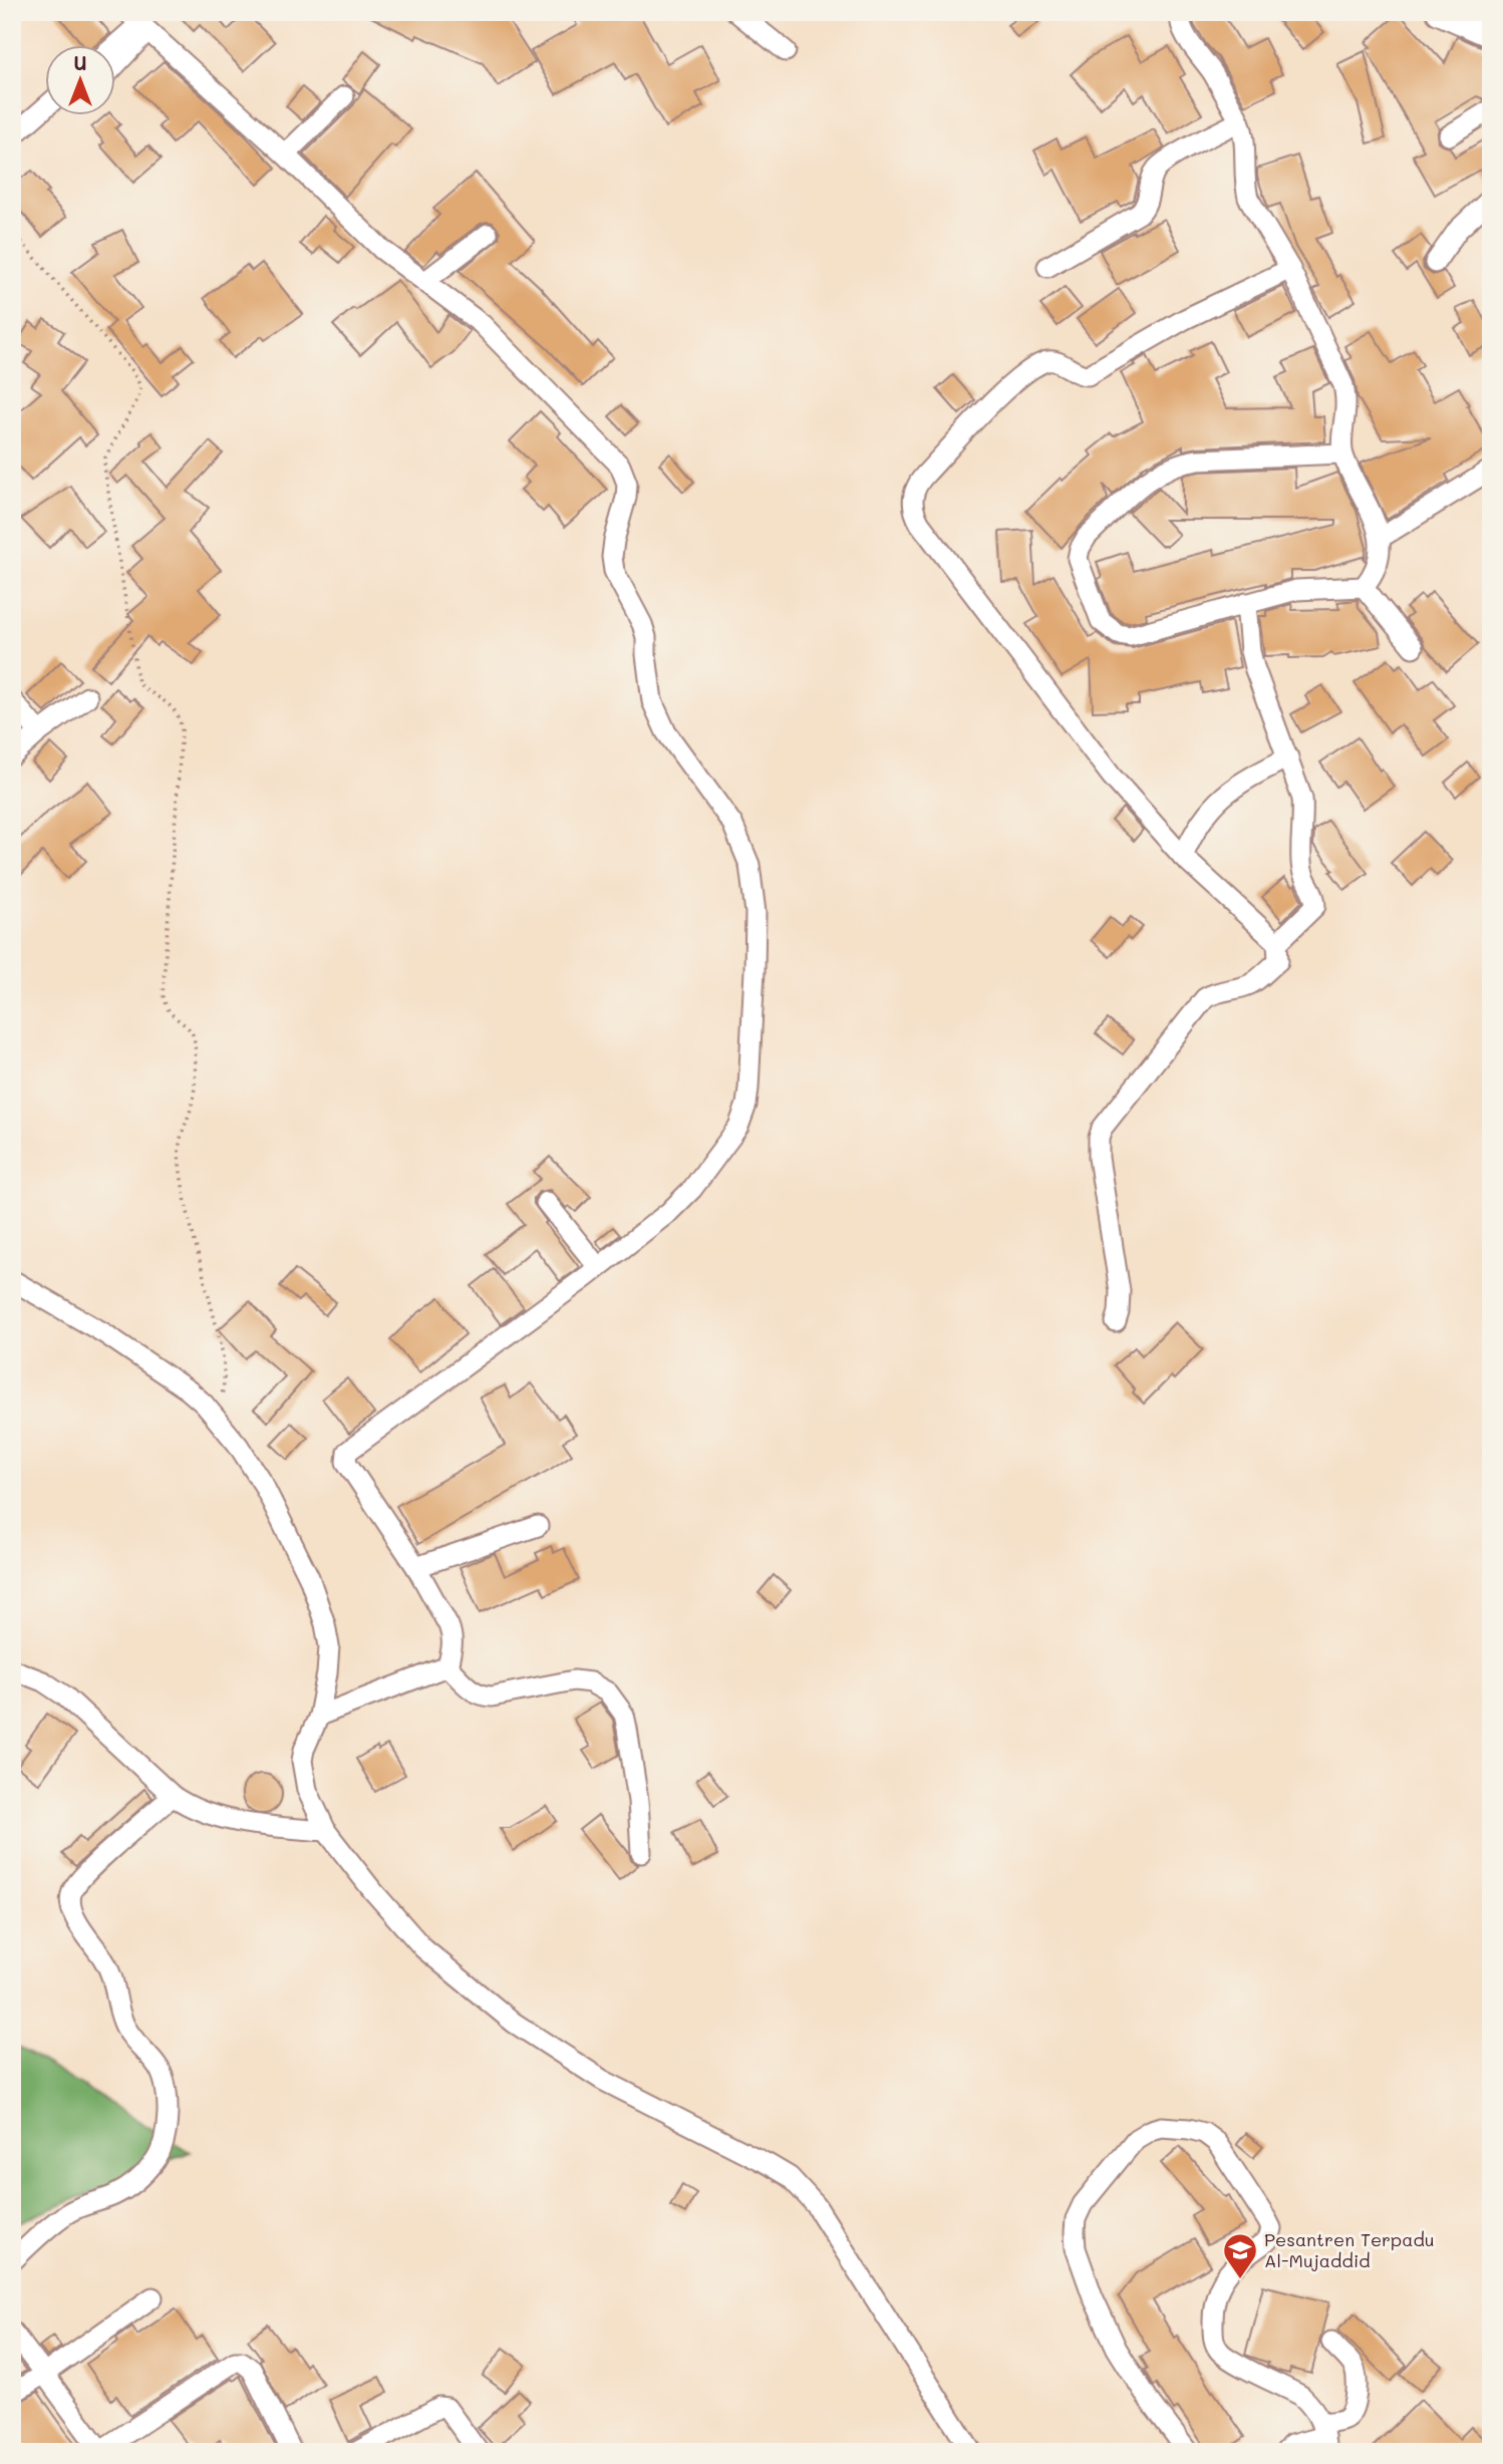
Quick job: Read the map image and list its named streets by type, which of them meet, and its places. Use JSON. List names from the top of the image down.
{
  "places": {
    "school or university": ["Pesantren Terpadu Al-Mujaddid"]
  },
  "north": "top"
}
